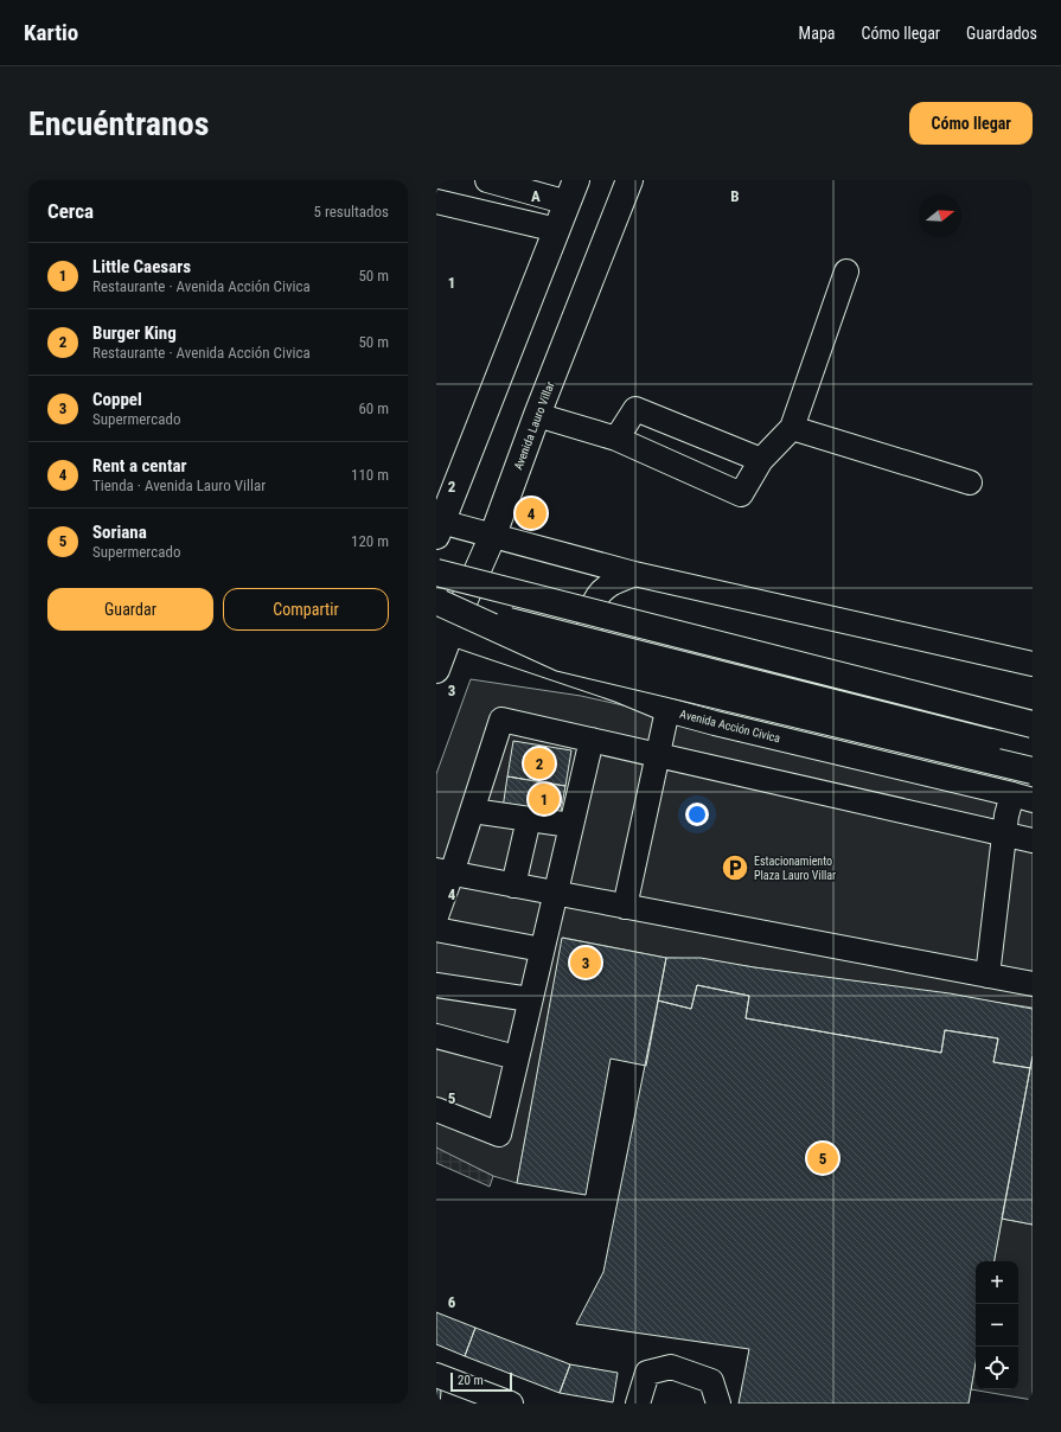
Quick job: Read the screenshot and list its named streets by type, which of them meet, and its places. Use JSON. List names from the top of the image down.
{
  "streets": {
    "main road": ["Avenida Lauro Villar"],
    "street": ["Avenida Acción Civica"]
  },
  "crossings": [
    ["Avenida Lauro Villar", "Avenida Acción Civica"]
  ],
  "places": {
    "parking": ["Estacionamiento Plaza Lauro Villar"]
  },
  "scale_bar": "20 m",
  "north": "right",
  "page": {
    "header": "Kartio",
    "nav": ["Mapa", "Cómo llegar", "Guardados"],
    "buttons": [
      "Cómo llegar",
      ["Guardar", "Compartir"]
    ],
    "title": "Encuéntranos",
    "heading": ["Cerca", "5 resultados"],
    "list": [
      {
        "mark": "1",
        "name": "Little Caesars",
        "note": "Restaurante · Avenida Acción Civica",
        "value": "50 m"
      },
      {
        "mark": "2",
        "name": "Burger King",
        "note": "Restaurante · Avenida Acción Civica",
        "value": "50 m"
      },
      {
        "mark": "3",
        "name": "Coppel",
        "note": "Supermercado",
        "value": "60 m"
      },
      {
        "mark": "4",
        "name": "Rent a centar",
        "note": "Tienda · Avenida Lauro Villar",
        "value": "110 m"
      },
      {
        "mark": "5",
        "name": "Soriana",
        "note": "Supermercado",
        "value": "120 m"
      }
    ],
    "pins": [
      "4",
      "2",
      "1",
      "3",
      "5"
    ],
    "map_buttons": ["+", "−"],
    "scale": "20 m"
  },
  "grid": {
    "columns": ["A", "B"],
    "rows": [
      "1",
      "2",
      "3",
      "4",
      "5",
      "6"
    ]
  }
}
